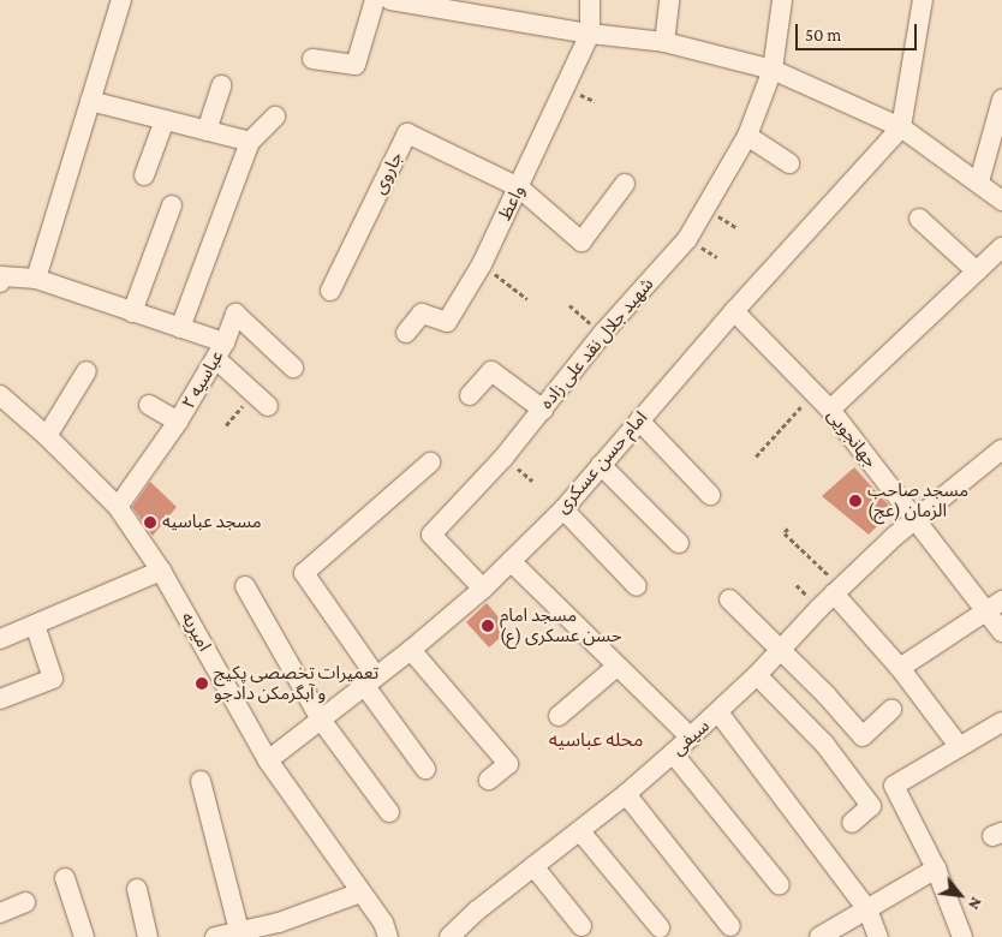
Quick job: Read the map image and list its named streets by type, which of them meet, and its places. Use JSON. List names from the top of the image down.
{
  "streets": {
    "street": [
      "جاروی",
      "واعظ",
      "شهید جلال نقد علی زاده",
      "عباسیه ۲",
      "جهانجویی",
      "امام حسن عسکری",
      "امیریه",
      "سیفی"
    ]
  },
  "crossings": [
    ["جاروی", "واعظ"],
    ["شهید جلال نقد علی زاده", "امام حسن عسکری"],
    ["عباسیه ۲", "امیریه"],
    ["جهانجویی", "امام حسن عسکری"],
    ["جهانجویی", "سیفی"],
    ["امام حسن عسکری", "امیریه"]
  ],
  "districts": ["محله عباسیه"],
  "places": [
    "مسجد صاحب الزمان (عج)",
    "مسجد عباسیه",
    "مسجد امام حسن عسکری (ع)",
    "تعمیرات تخصصی پکیج و آبگرمکن دادجو"
  ],
  "scale_bar": "50 m",
  "north": "bottom right"
}
